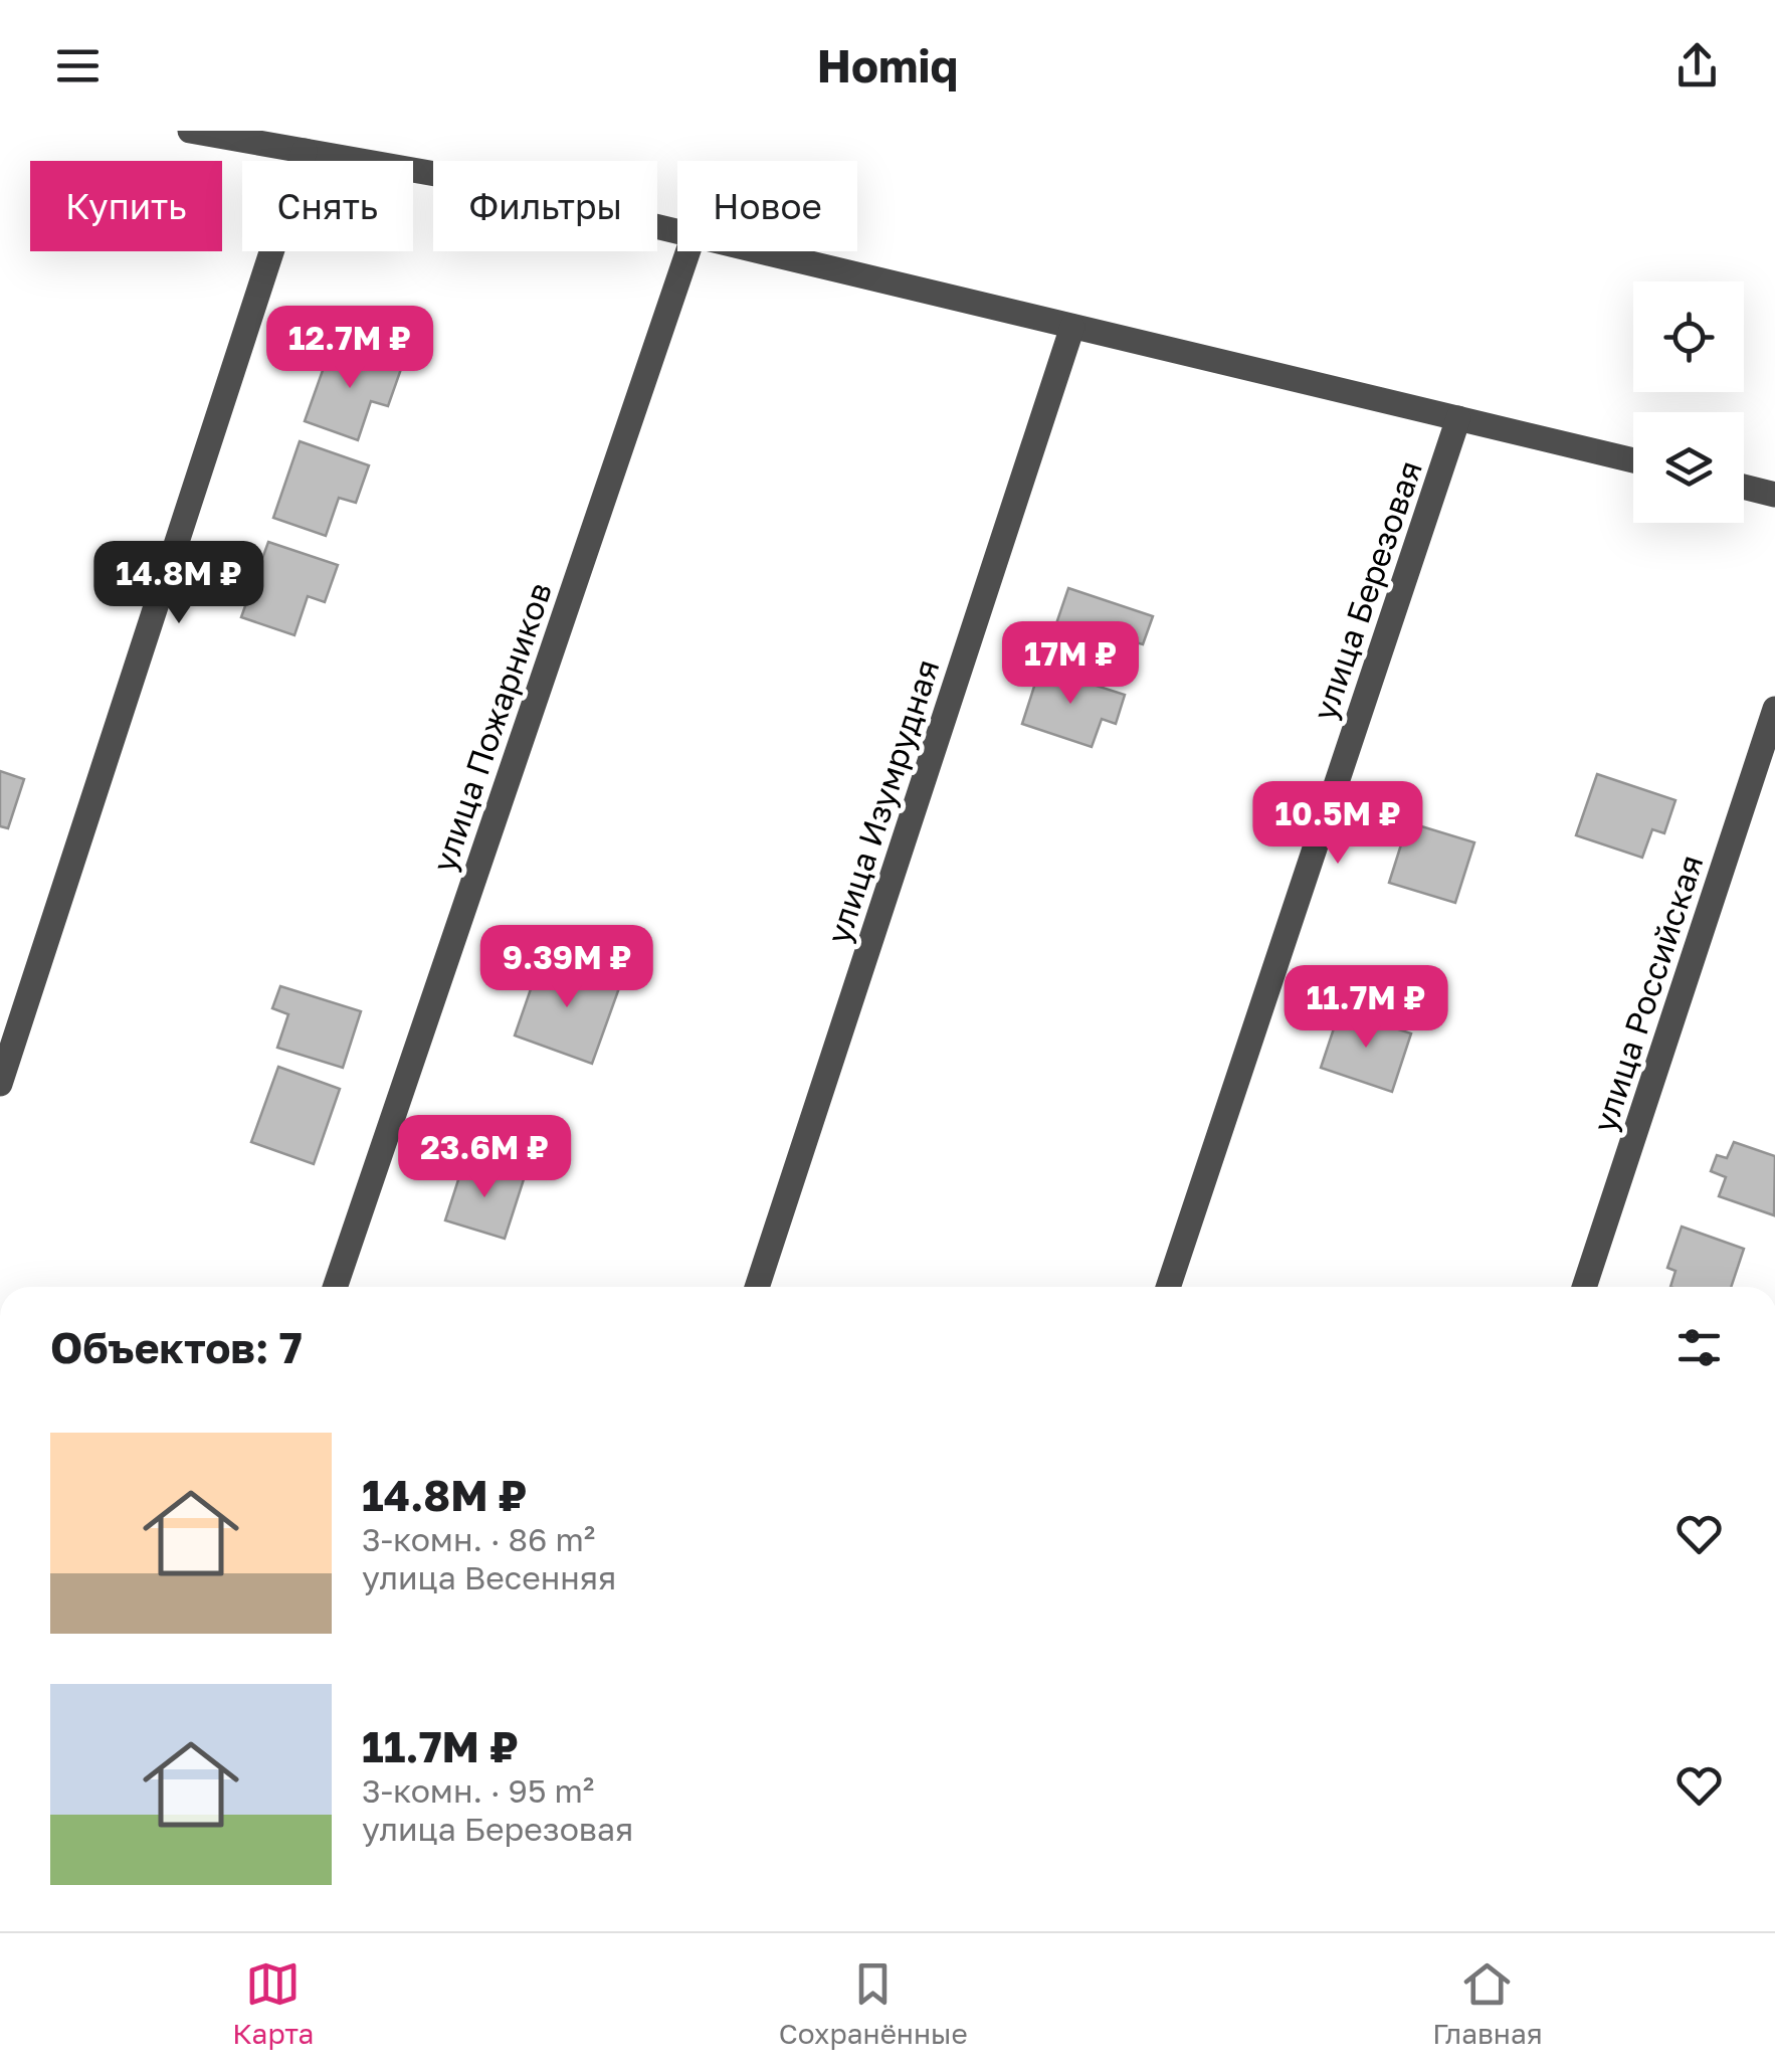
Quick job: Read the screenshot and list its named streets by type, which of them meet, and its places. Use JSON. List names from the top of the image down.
{
  "streets": {
    "street": [
      "улица Березовая",
      "улица Пожарников",
      "улица Изумрудная",
      "улица Российская"
    ]
  },
  "page": {
    "header": "Homiq",
    "chip": [
      "Купить",
      "Снять",
      "Фильтры",
      "Новое"
    ],
    "price": [
      "12.7M ₽",
      "14.8M ₽",
      "17M ₽",
      "10.5M ₽",
      "9.39M ₽",
      "11.7M ₽",
      "23.6M ₽"
    ],
    "heading": "Объектов: 7",
    "list": [
      {
        "name": "14.8M ₽",
        "note": "3-комн. · 86 m² · улица Весенняя"
      },
      {
        "name": "11.7M ₽",
        "note": "3-комн. · 95 m² · улица Березовая"
      }
    ],
    "tabs": ["Карта", "Сохранённые", "Главная"]
  }
}
